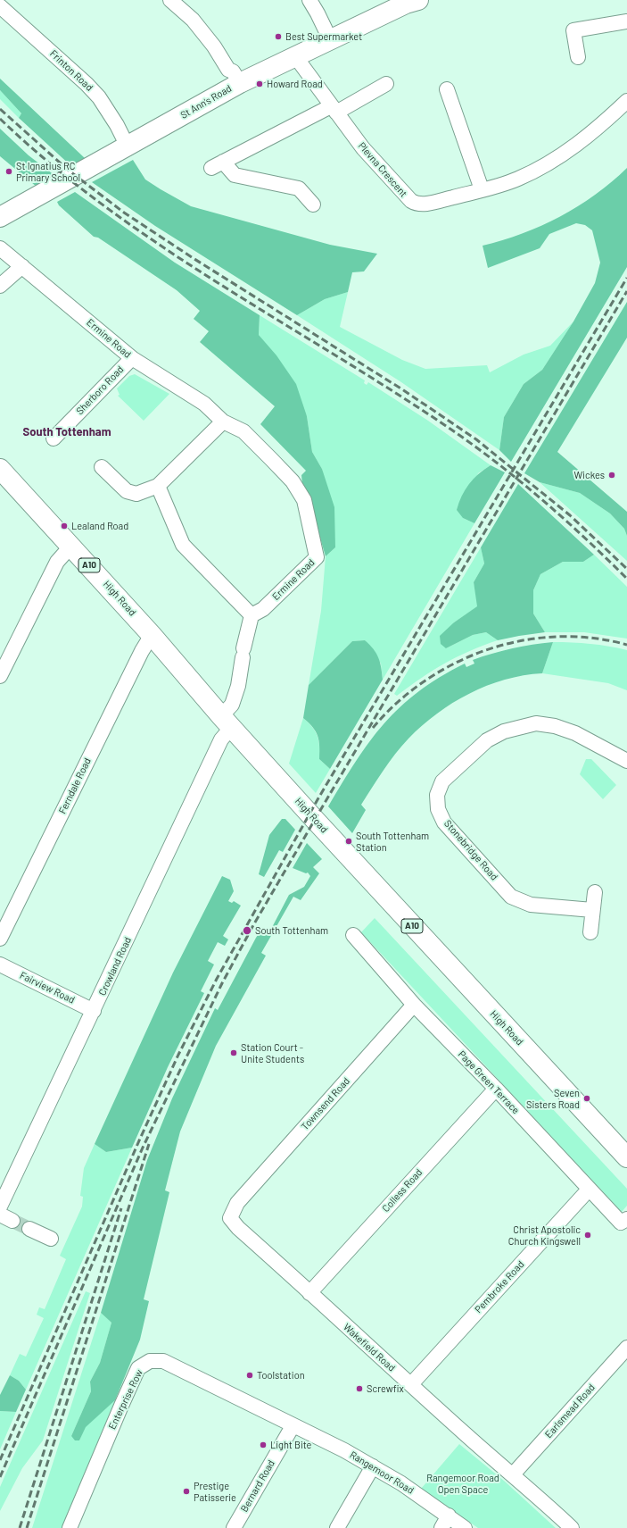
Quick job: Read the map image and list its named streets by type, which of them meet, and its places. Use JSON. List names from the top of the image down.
{
  "streets": {
    "main road": ["St Ann's Road", "A10", "High Road"],
    "street": [
      "Frinton Road",
      "Plevna Crescent",
      "Ermine Road",
      "Sherboro Road",
      "Ferndale Road",
      "Stonebridge Road",
      "Crowland Road",
      "Fairview Road",
      "Page Green Terrace",
      "Townsend Road",
      "Colless Road",
      "Pembroke Road",
      "Wakefield Road",
      "Enterprise Row",
      "Earlsmead Road",
      "Rangemoor Road",
      "Bernard Road"
    ]
  },
  "crossings": [
    ["Frinton Road", "St Ann's Road"],
    ["St Ann's Road", "Plevna Crescent"],
    ["Ermine Road", "Sherboro Road"],
    ["High Road", "Ferndale Road"],
    ["High Road", "Crowland Road"],
    ["Crowland Road", "Fairview Road"],
    ["Page Green Terrace", "Townsend Road"],
    ["Page Green Terrace", "Colless Road"],
    ["Page Green Terrace", "Pembroke Road"],
    ["Townsend Road", "Wakefield Road"],
    ["Colless Road", "Wakefield Road"],
    ["Pembroke Road", "Wakefield Road"],
    ["Wakefield Road", "Earlsmead Road"],
    ["Enterprise Row", "Rangemoor Road"],
    ["Enterprise Row", "Bernard Road"],
    ["Rangemoor Road", "Bernard Road"]
  ],
  "districts": ["South Tottenham"],
  "parks": ["Rangemoor Road Open Space"],
  "places": [
    "Best Supermarket",
    "Howard Road",
    "St Ignatius RC Primary School",
    "Wickes",
    "Lealand Road",
    "South Tottenham Station",
    "South Tottenham",
    "Station Court - Unite Students",
    "Seven Sisters Road",
    "Christ Apostolic Church Kingswell",
    "Toolstation",
    "Screwfix",
    "Light Bite",
    "Prestige Patisserie"
  ]
}
